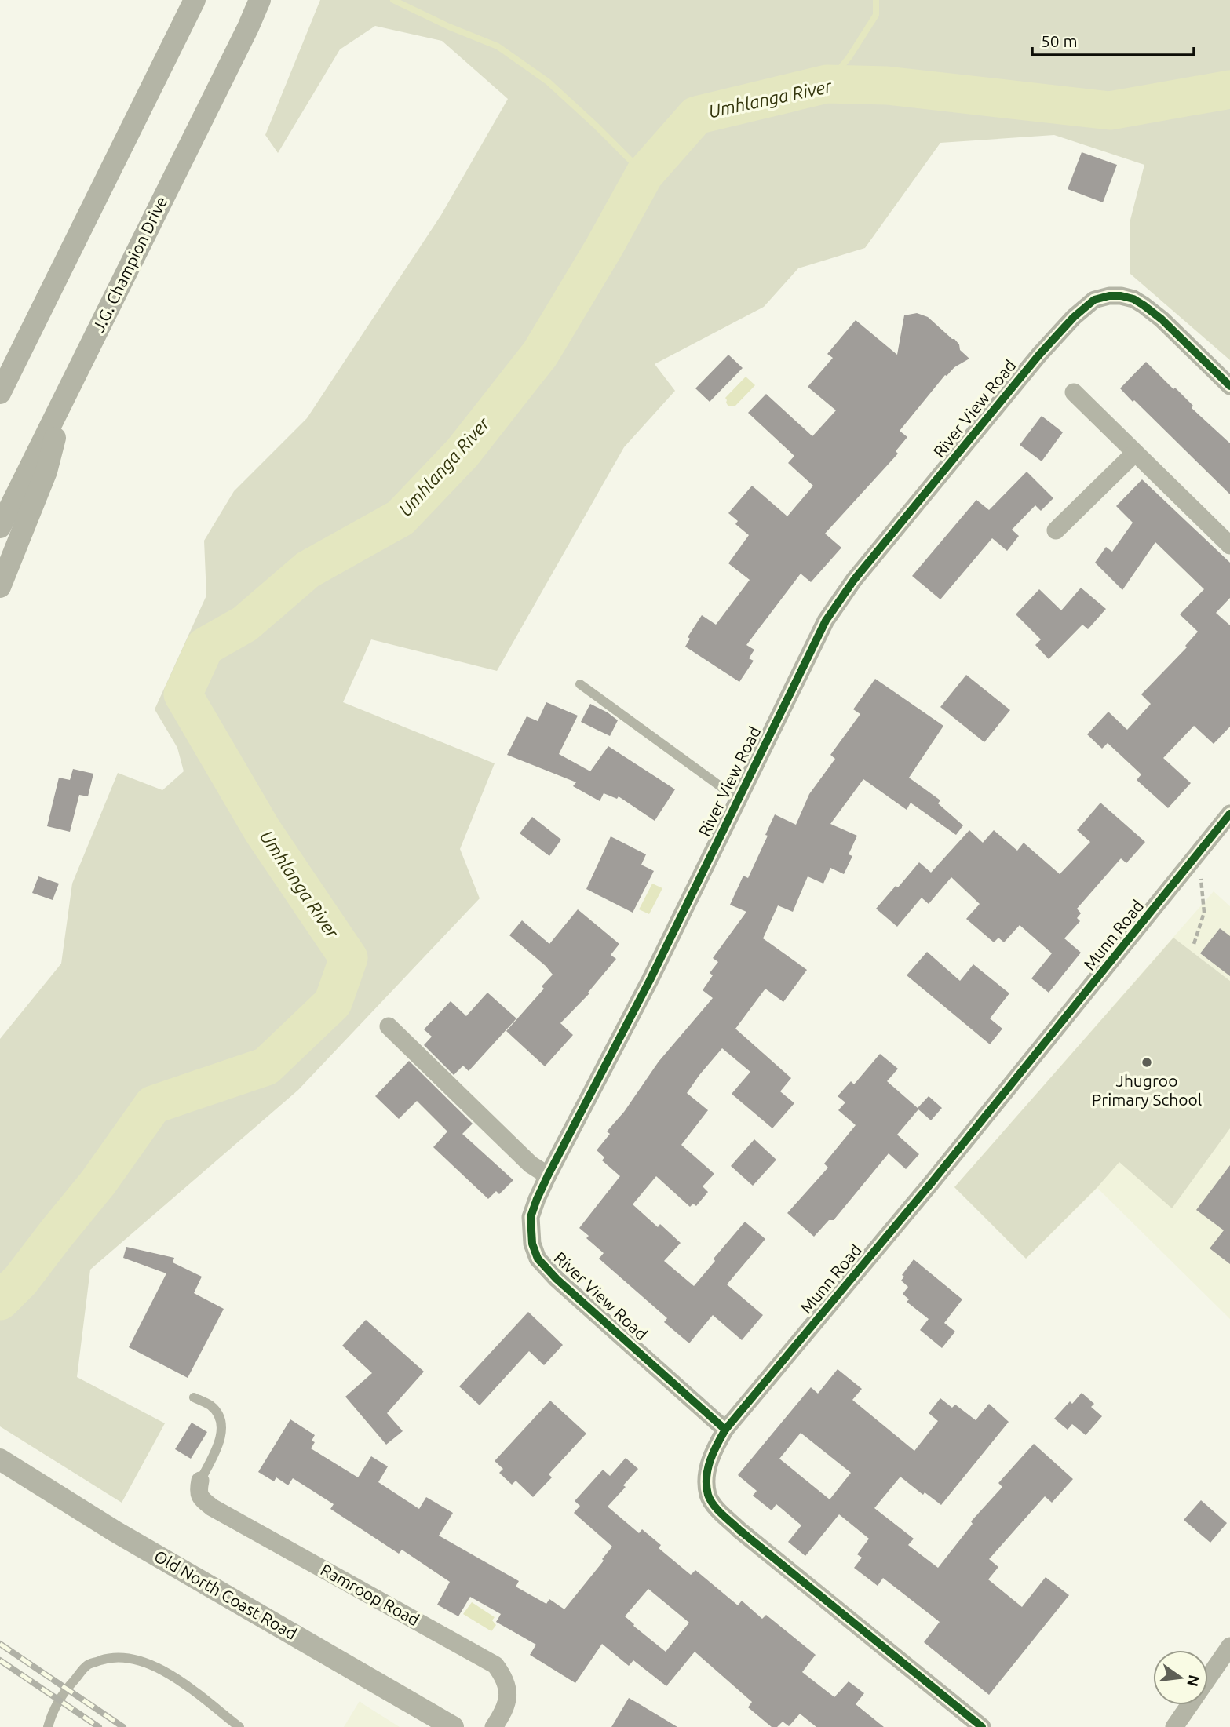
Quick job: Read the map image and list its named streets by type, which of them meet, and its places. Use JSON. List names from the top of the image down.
{
  "streets": {
    "street": [
      "J.G. Champion Drive",
      "River View Road",
      "Munn Road",
      "Old North Coast Road",
      "Ramroop Road"
    ]
  },
  "crossings": [
    ["River View Road", "Munn Road"]
  ],
  "water": ["Umhlanga River"],
  "places": ["Jhugroo Primary School"],
  "scale_bar": "50 m",
  "north": "right"
}
